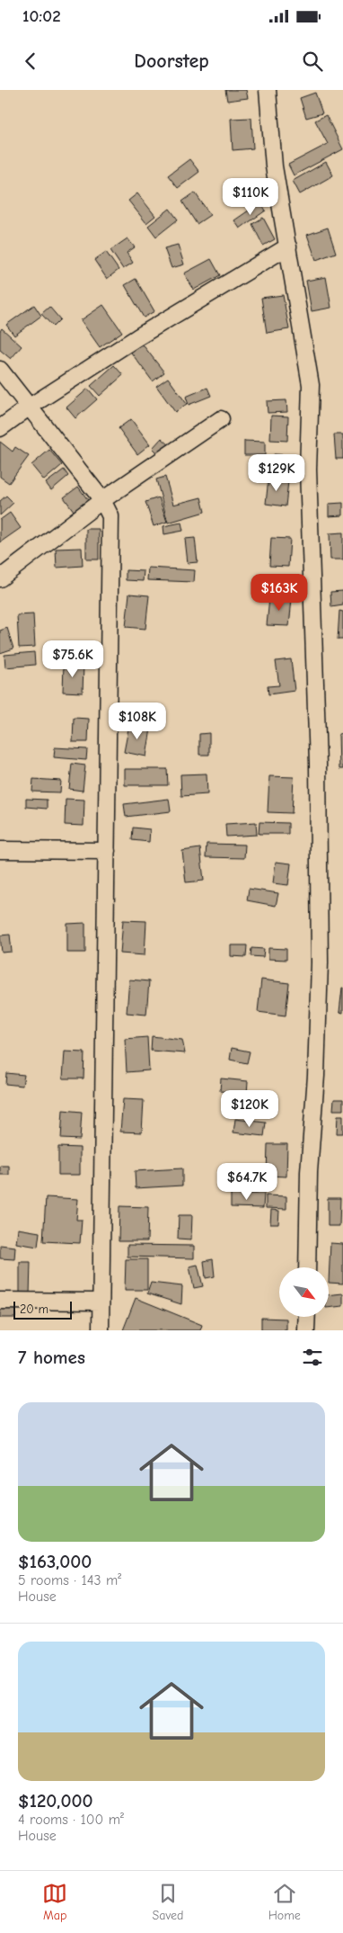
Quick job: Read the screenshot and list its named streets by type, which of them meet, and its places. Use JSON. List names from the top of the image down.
{
  "scale_bar": "20 m",
  "north": "bottom right",
  "page": {
    "status": "10:02",
    "header": "Doorstep",
    "price": [
      "$110K",
      "$129K",
      "$163K",
      "$75.6K",
      "$108K",
      "$120K",
      "$64.7K"
    ],
    "scale": "20 m",
    "heading": "7 homes",
    "list": [
      {
        "name": "$163,000",
        "note": "5 rooms · 143 m² · House"
      },
      {
        "name": "$120,000",
        "note": "4 rooms · 100 m² · House"
      }
    ],
    "tabs": ["Map", "Saved", "Home"]
  }
}
